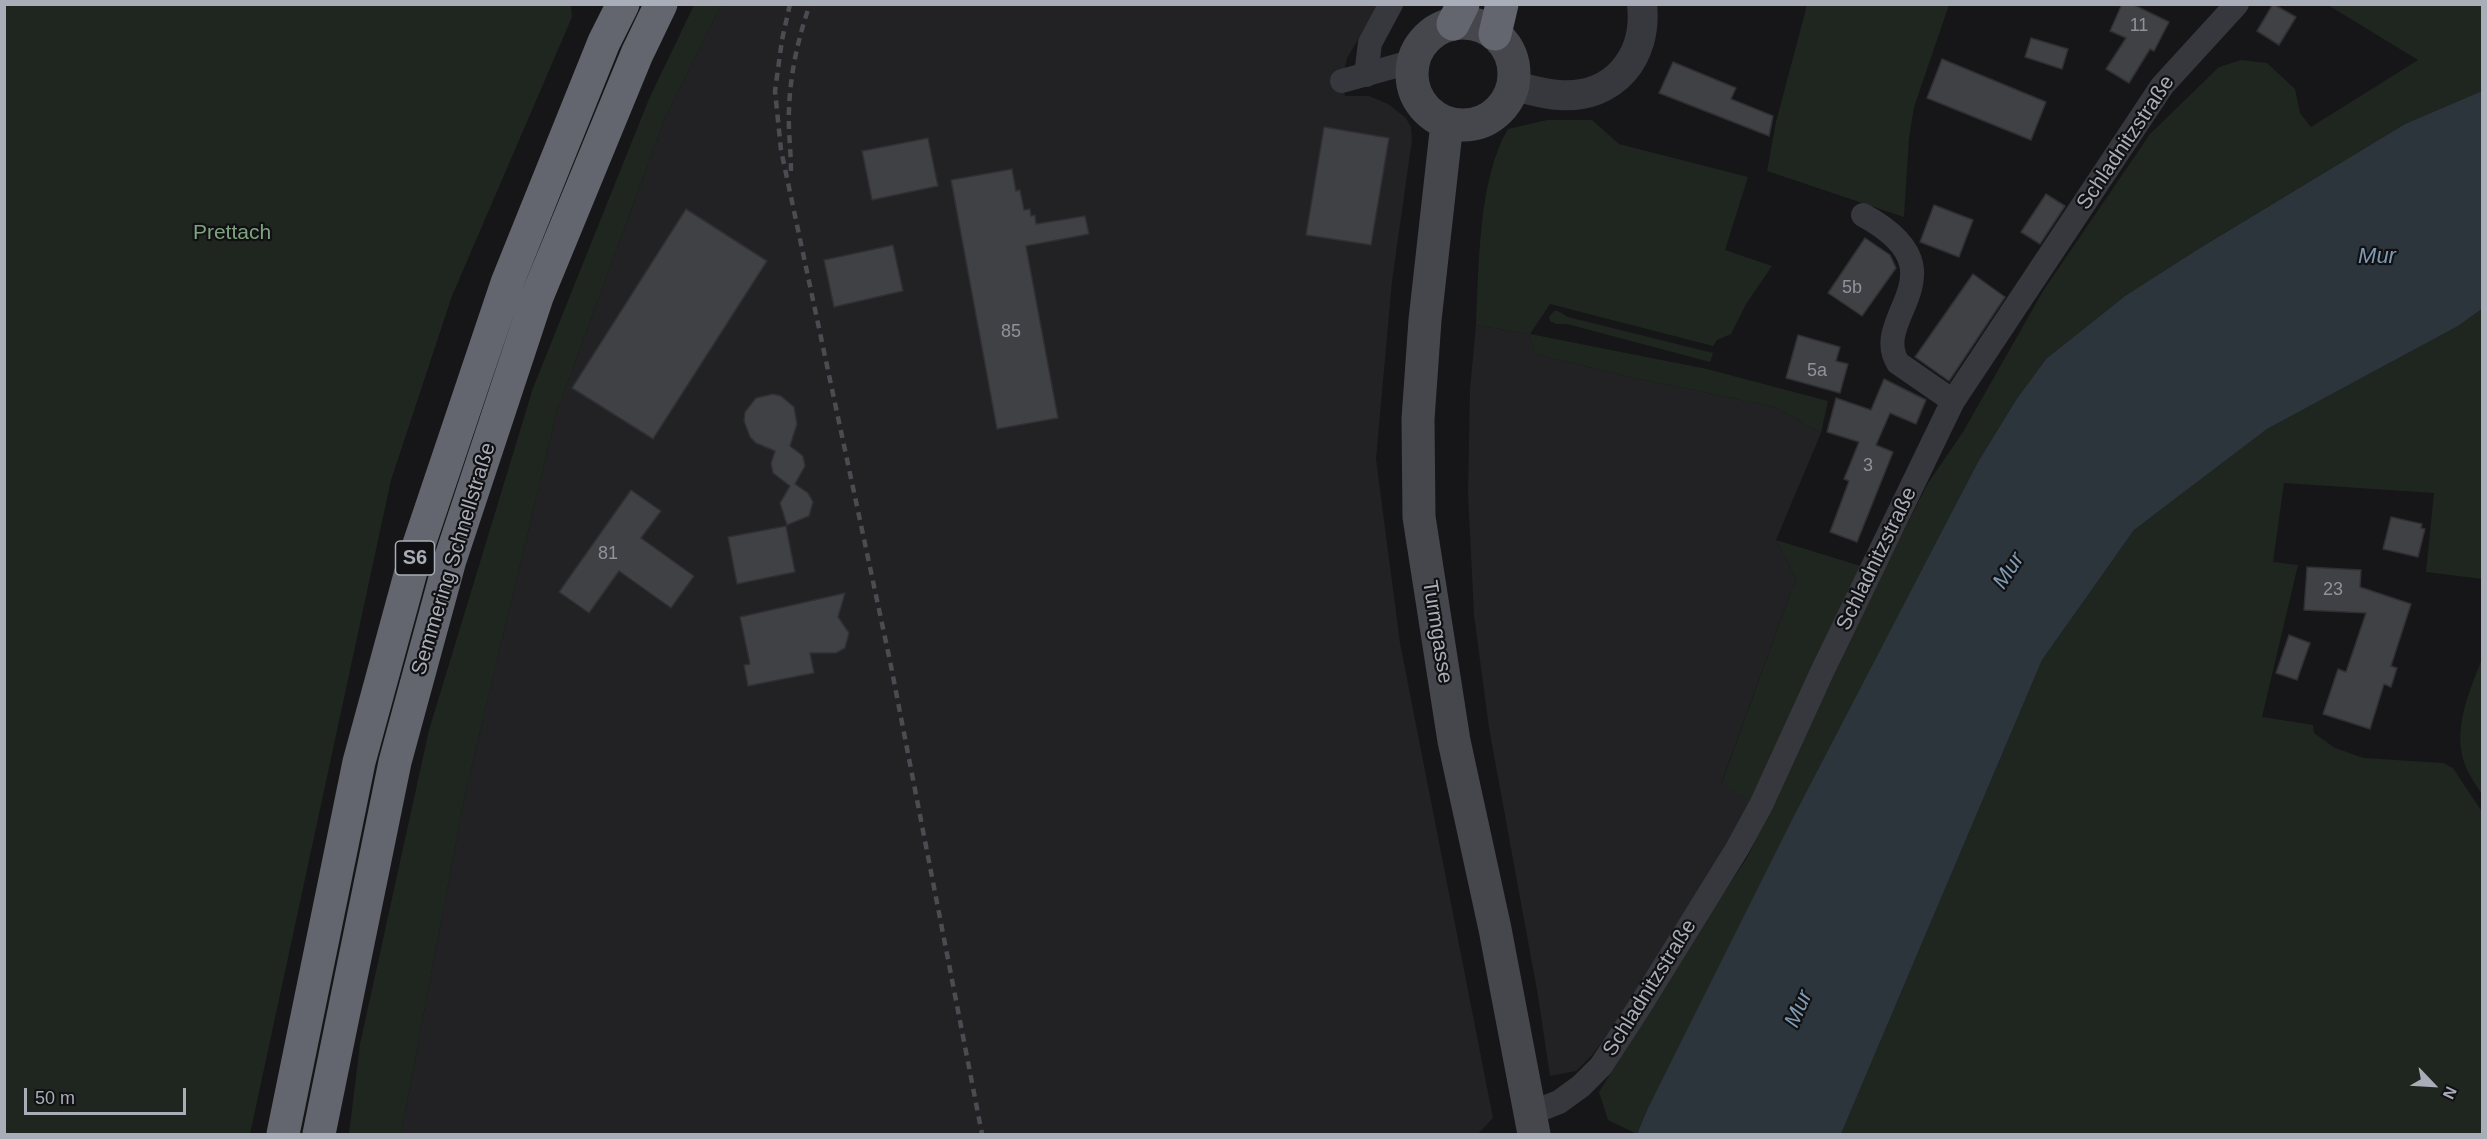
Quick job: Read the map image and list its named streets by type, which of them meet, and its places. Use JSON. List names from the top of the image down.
{
  "streets": {
    "highway": ["S6", "Semmering Schnellstraße"],
    "main road": ["Turmgasse"],
    "street": ["Schladnitzstraße"]
  },
  "crossings": [
    ["Schladnitzstraße", "Turmgasse"]
  ],
  "water": ["Mur"],
  "parks": ["Prettach"],
  "house_numbers": [
    "11",
    "5b",
    "85",
    "5a",
    "3",
    "81",
    "23"
  ],
  "scale_bar": "50 m",
  "north": "bottom right"
}
